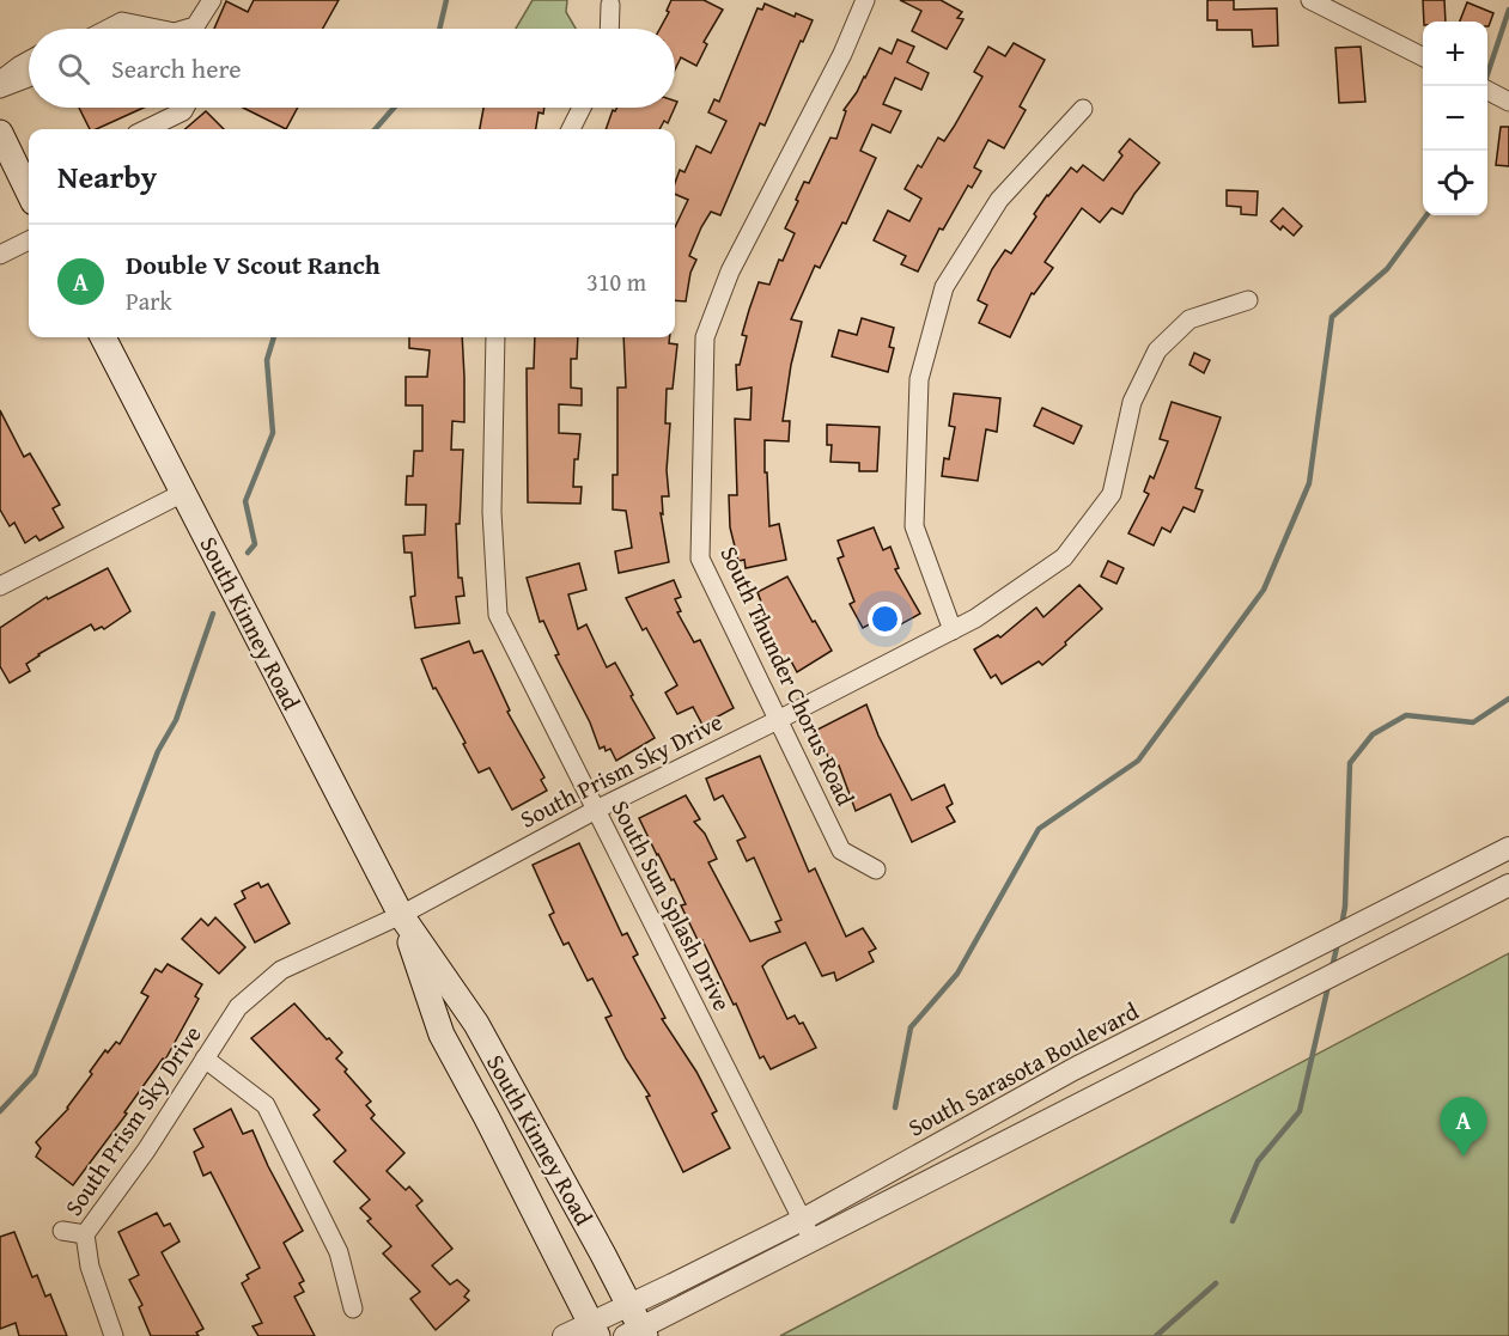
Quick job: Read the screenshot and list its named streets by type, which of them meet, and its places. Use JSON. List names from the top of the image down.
{
  "streets": {
    "main road": ["South Kinney Road"],
    "street": [
      "South Thunder Chorus Road",
      "South Prism Sky Drive",
      "South Sun Splash Drive",
      "South Sarasota Boulevard"
    ]
  },
  "crossings": [
    ["South Kinney Road", "South Prism Sky Drive"],
    ["South Kinney Road", "South Sarasota Boulevard"],
    ["South Thunder Chorus Road", "South Prism Sky Drive"],
    ["South Prism Sky Drive", "South Sun Splash Drive"],
    ["South Sun Splash Drive", "South Sarasota Boulevard"]
  ],
  "page": {
    "map_buttons": ["+", "−"],
    "search": "Search here",
    "heading": "Nearby",
    "list": [
      {
        "mark": "A",
        "name": "Double V Scout Ranch",
        "note": "Park",
        "value": "310 m"
      }
    ],
    "pins": "A"
  }
}
